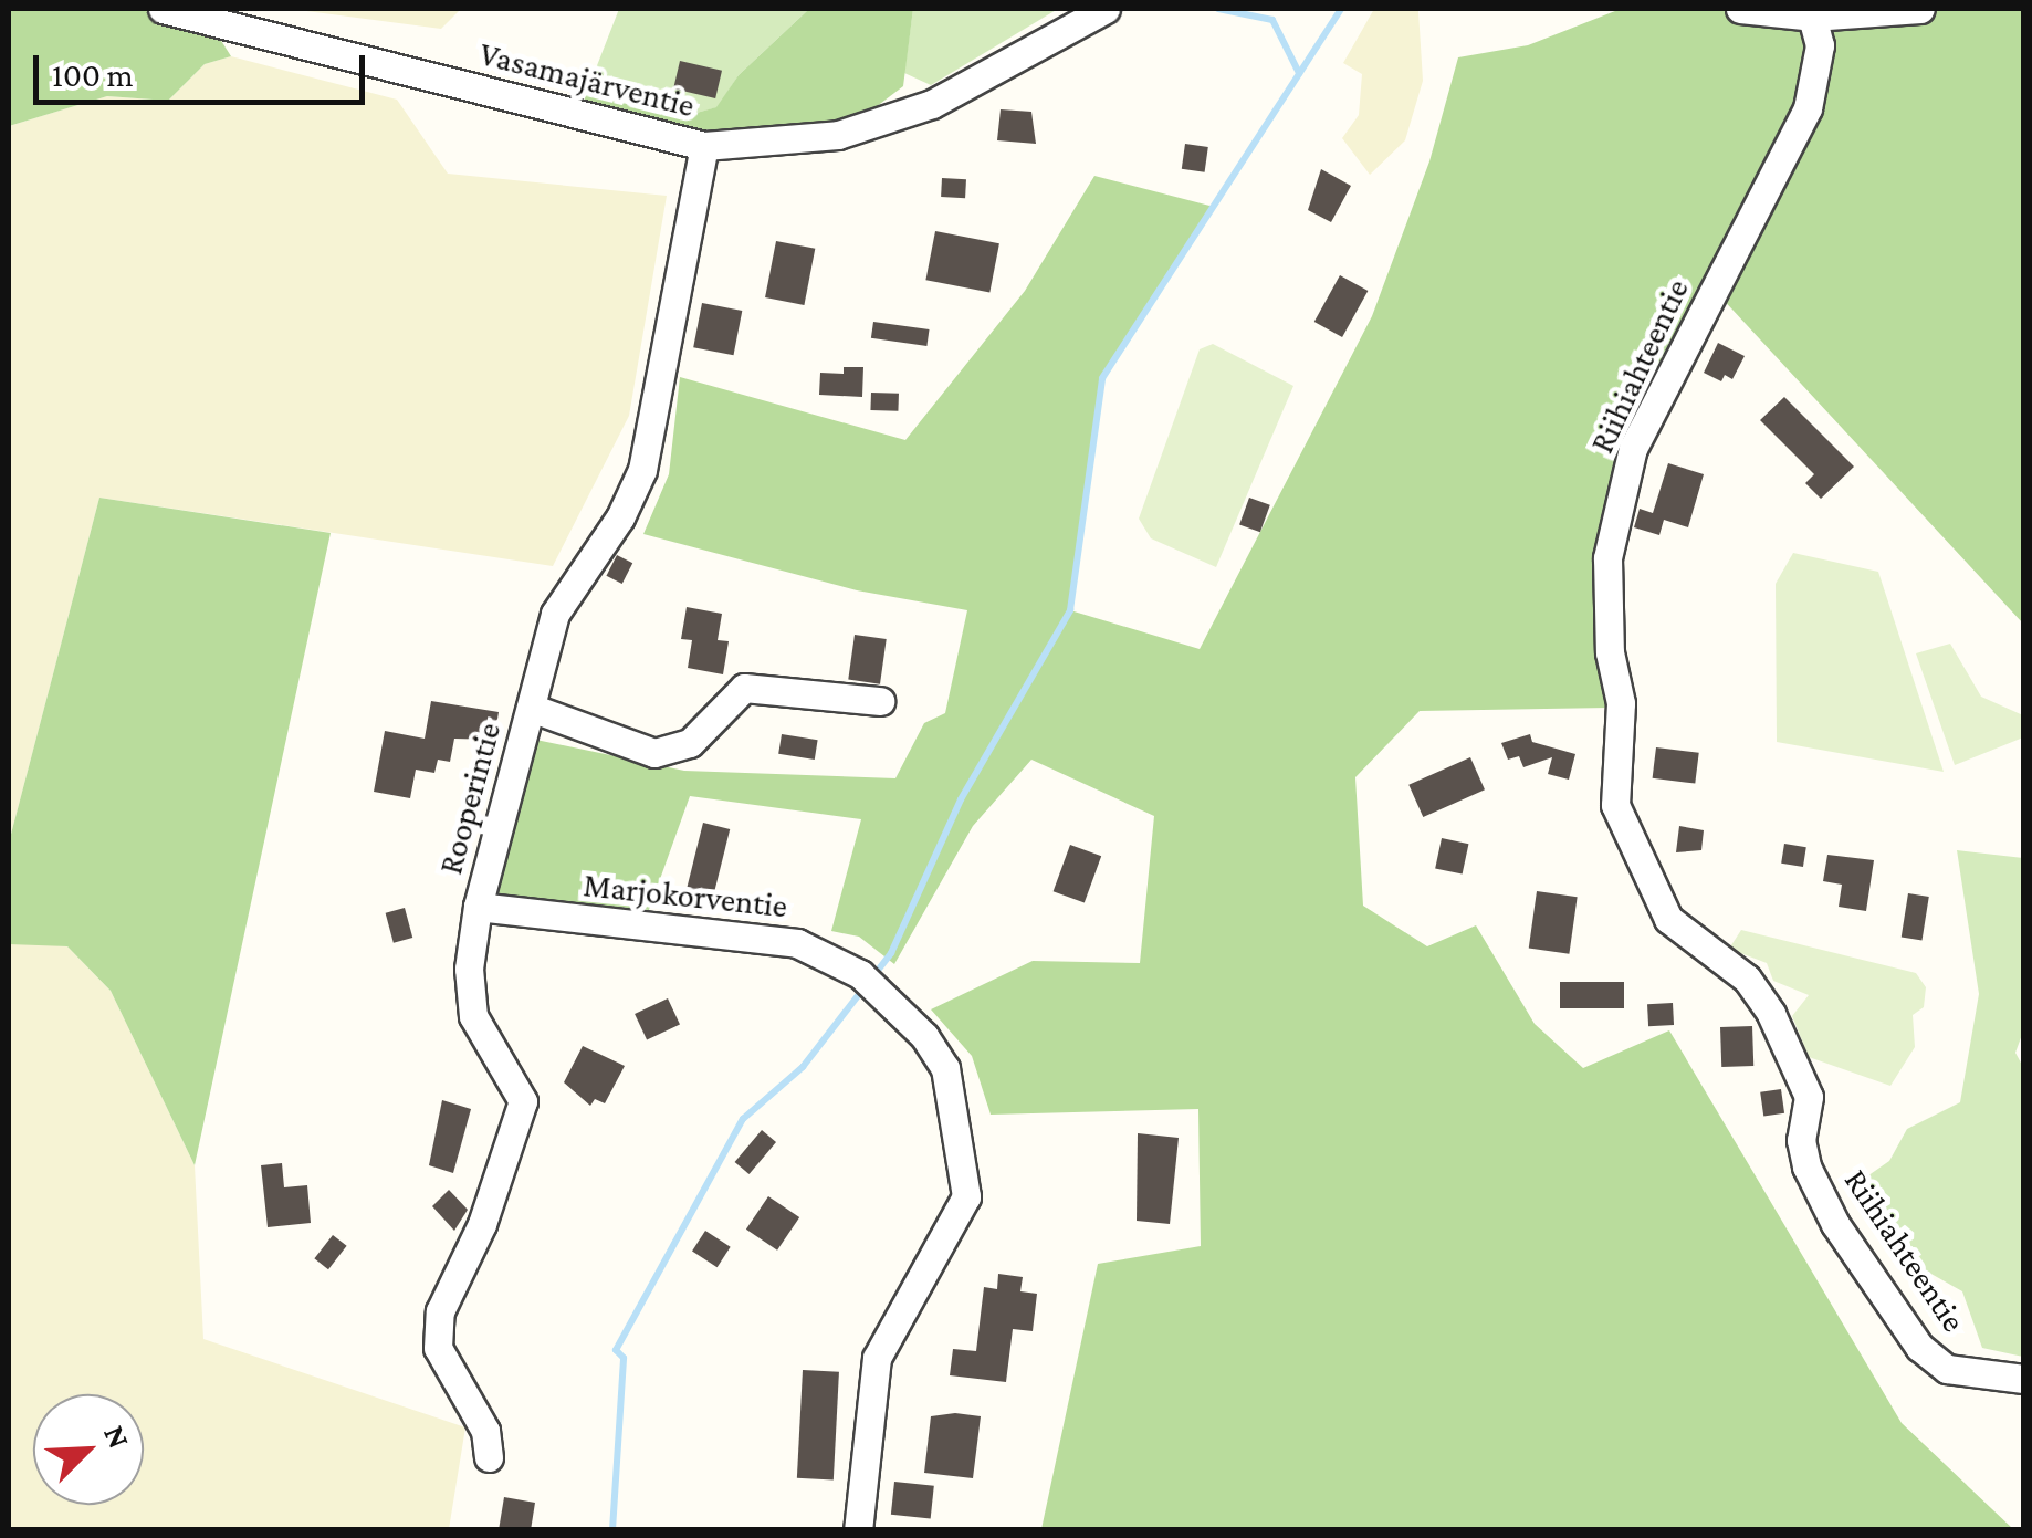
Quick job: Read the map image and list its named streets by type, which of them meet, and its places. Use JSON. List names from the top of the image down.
{
  "streets": {
    "street": [
      "Vasamajärventie",
      "Riihiahteentie",
      "Rooperintie",
      "Marjokorventie"
    ]
  },
  "crossings": [
    ["Vasamajärventie", "Rooperintie"],
    ["Rooperintie", "Marjokorventie"]
  ],
  "scale_bar": "100 m",
  "north": "top right"
}
